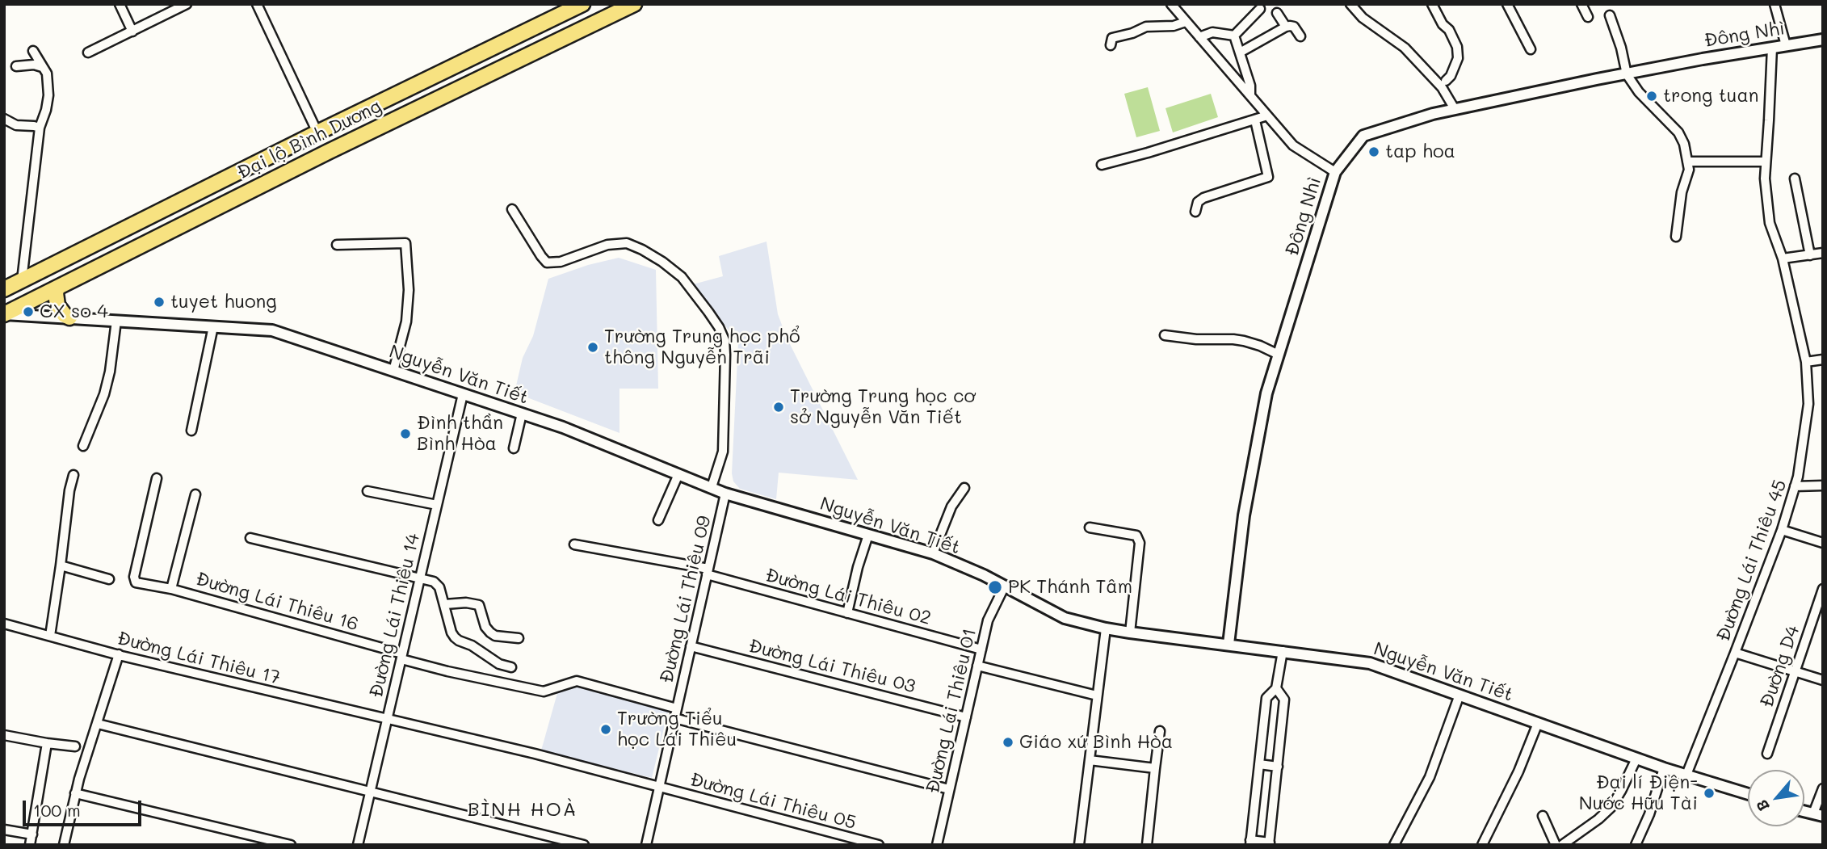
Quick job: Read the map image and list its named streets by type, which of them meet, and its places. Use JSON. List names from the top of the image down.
{
  "streets": {
    "highway": ["Đại lộ Bình Dương"],
    "street": [
      "Đông Nhì",
      "Nguyễn Văn Tiết",
      "Đường Lái Thiêu 45",
      "Đường Lái Thiêu 02",
      "Đường Lái Thiêu 09",
      "Đường Lái Thiêu 16",
      "Đường Lái Thiêu 14",
      "Đường Lái Thiêu 17",
      "Đường Lái Thiêu 03",
      "Đường D4",
      "Đường Lái Thiêu 01",
      "Đường Lái Thiêu 05"
    ]
  },
  "crossings": [
    ["Đông Nhì", "Nguyễn Văn Tiết"],
    ["Đông Nhì", "Đường Lái Thiêu 45"],
    ["Đại lộ Bình Dương", "Nguyễn Văn Tiết"],
    ["Nguyễn Văn Tiết", "Đường Lái Thiêu 45"],
    ["Nguyễn Văn Tiết", "Đường Lái Thiêu 09"],
    ["Nguyễn Văn Tiết", "Đường Lái Thiêu 14"],
    ["Nguyễn Văn Tiết", "Đường Lái Thiêu 01"],
    ["Đường Lái Thiêu 02", "Đường Lái Thiêu 09"],
    ["Đường Lái Thiêu 02", "Đường Lái Thiêu 01"],
    ["Đường Lái Thiêu 09", "Đường Lái Thiêu 16"],
    ["Đường Lái Thiêu 09", "Đường Lái Thiêu 17"],
    ["Đường Lái Thiêu 09", "Đường Lái Thiêu 03"],
    ["Đường Lái Thiêu 09", "Đường Lái Thiêu 05"],
    ["Đường Lái Thiêu 16", "Đường Lái Thiêu 14"],
    ["Đường Lái Thiêu 14", "Đường Lái Thiêu 17"],
    ["Đường Lái Thiêu 17", "Đường Lái Thiêu 05"],
    ["Đường Lái Thiêu 03", "Đường Lái Thiêu 01"]
  ],
  "districts": ["BÌNH HOÀ"],
  "places": [
    "trong tuan",
    "tap hoa",
    "tuyet huong",
    "CX so 4",
    "Trường Trung học phổ thông Nguyễn Trãi",
    "Trường Trung học cơ sở Nguyễn Văn Tiết",
    "Đình thần Bình Hòa",
    "PK Thánh Tâm",
    "Trường Tiểu học Lái Thiêu",
    "Giáo xứ Bình Hòa",
    "Đại lí Điện- Nước Hữu Tài"
  ],
  "scale_bar": "100 m",
  "north": "bottom left"
}
